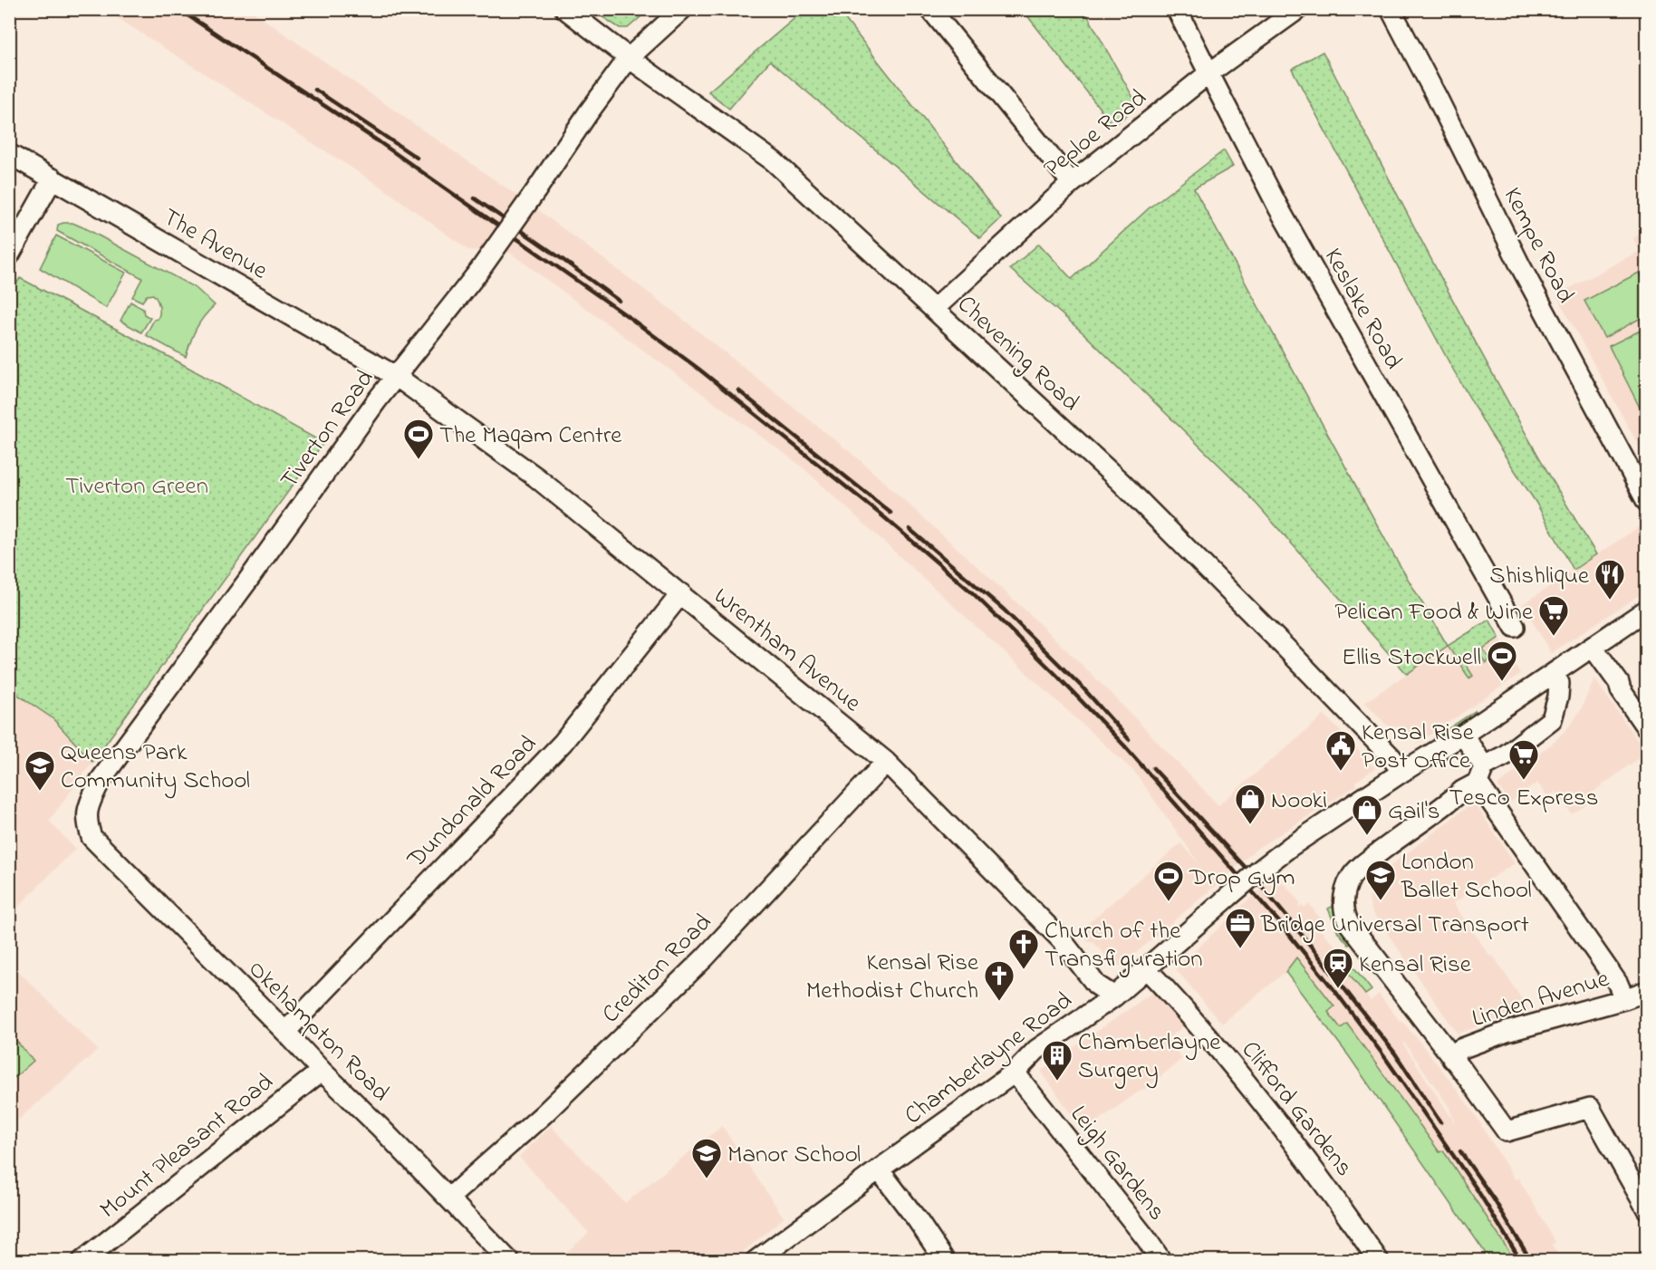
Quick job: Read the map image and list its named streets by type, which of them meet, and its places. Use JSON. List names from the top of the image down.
{
  "streets": {
    "street": [
      "Peploe Road",
      "The Avenue",
      "Kempe Road",
      "Keslake Road",
      "Chevening Road",
      "Tiverton Road",
      "Wrentham Avenue",
      "Dundonald Road",
      "Crediton Road",
      "Linden Avenue",
      "Okehampton Road",
      "Chamberlayne Road",
      "Clifford Gardens",
      "Mount Pleasant Road",
      "Leigh Gardens"
    ]
  },
  "crossings": [
    ["Peploe Road", "Keslake Road"],
    ["Peploe Road", "Chevening Road"],
    ["The Avenue", "Tiverton Road"],
    ["The Avenue", "Wrentham Avenue"],
    ["Chevening Road", "Tiverton Road"],
    ["Chevening Road", "Chamberlayne Road"],
    ["Tiverton Road", "Wrentham Avenue"],
    ["Tiverton Road", "Okehampton Road"],
    ["Wrentham Avenue", "Dundonald Road"],
    ["Wrentham Avenue", "Crediton Road"],
    ["Wrentham Avenue", "Chamberlayne Road"],
    ["Dundonald Road", "Okehampton Road"],
    ["Crediton Road", "Okehampton Road"],
    ["Okehampton Road", "Mount Pleasant Road"],
    ["Chamberlayne Road", "Clifford Gardens"],
    ["Chamberlayne Road", "Leigh Gardens"]
  ],
  "parks": ["Tiverton Green"],
  "places": {
    "sports": ["The Maqam Centre", "Ellis Stockwell", "Drop Gym"],
    "restaurant": ["Shishlique"],
    "supermarket": ["Pelican Food & Wine", "Tesco Express"],
    "public building": ["Kensal Rise Post Office"],
    "school or university": ["Queens Park Community School", "London Ballet School", "Manor School"],
    "shop": ["Nooki", "Gail's"],
    "office": ["Bridge Universal Transport"],
    "church": ["Church of the Transfiguration", "Kensal Rise Methodist Church"],
    "station": ["Kensal Rise"],
    "building": ["Chamberlayne Surgery"]
  }
}
